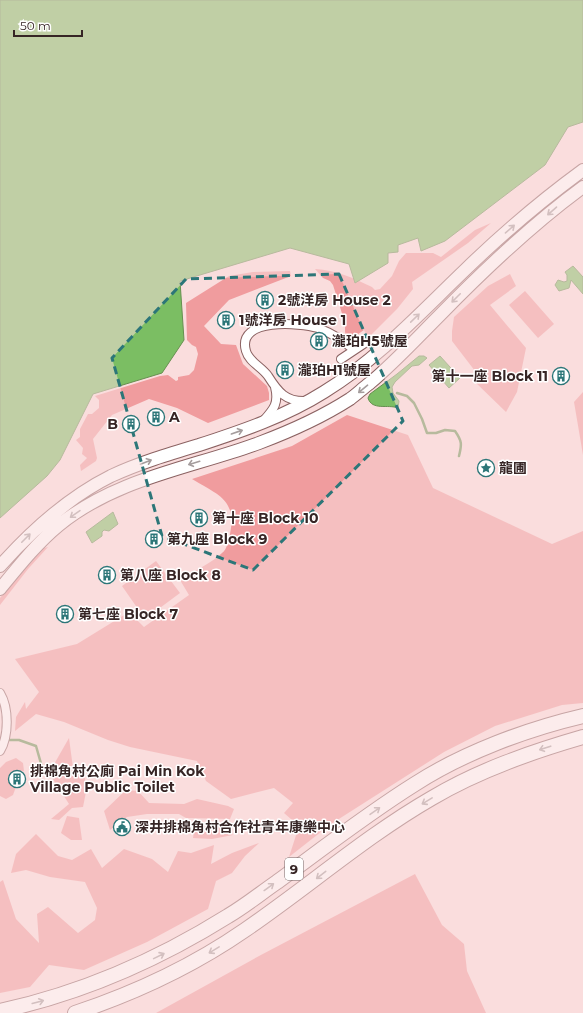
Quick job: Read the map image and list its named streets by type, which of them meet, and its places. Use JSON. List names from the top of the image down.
{
  "streets": {
    "highway": ["9"]
  },
  "places": {
    "building": [
      "2號洋房 House 2",
      "1號洋房 House 1",
      "瀧珀H5號屋",
      "瀧珀H1號屋",
      "第十一座 Block 11",
      "A",
      "B",
      "第十座 Block 10",
      "第九座 Block 9",
      "第八座 Block 8",
      "第七座 Block 7",
      "排棉角村公廁 Pai Min Kok Village Public Toilet"
    ],
    "place": ["龍圃"],
    "public building": ["深井排棉角村合作社青年康樂中心"]
  },
  "scale_bar": "50 m"
}
